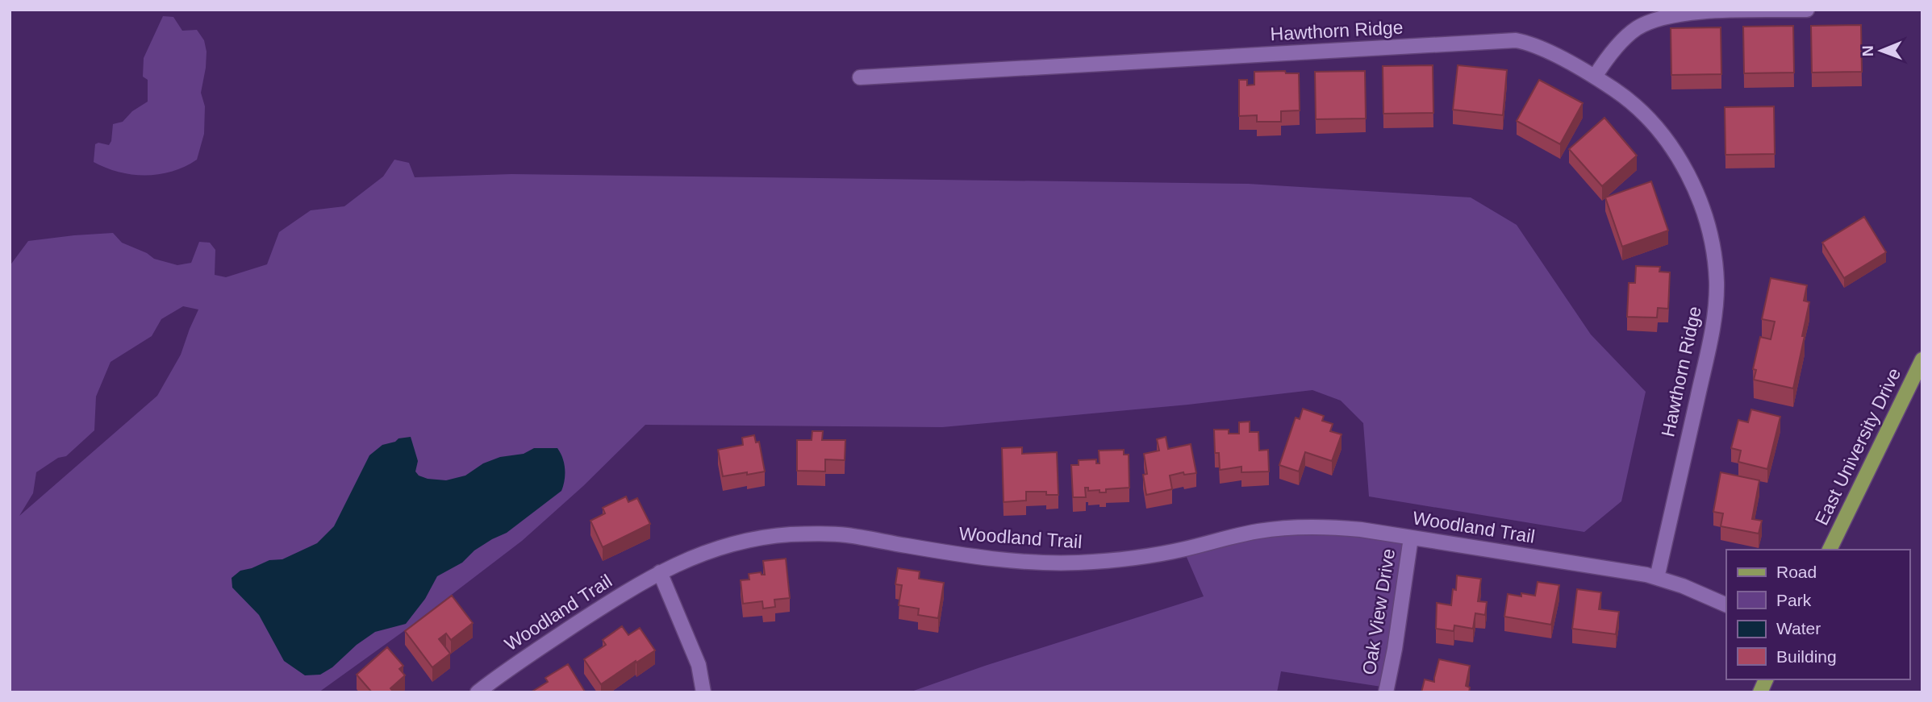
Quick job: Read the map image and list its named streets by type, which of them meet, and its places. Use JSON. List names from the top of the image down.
{
  "streets": {
    "main road": ["East University Drive"],
    "street": ["Hawthorn Ridge", "Woodland Trail", "Oak View Drive"]
  },
  "crossings": [
    ["Hawthorn Ridge", "Woodland Trail"],
    ["Woodland Trail", "Oak View Drive"]
  ],
  "legend": [
    "Road",
    "Park",
    "Water",
    "Building"
  ],
  "north": "left"
}
